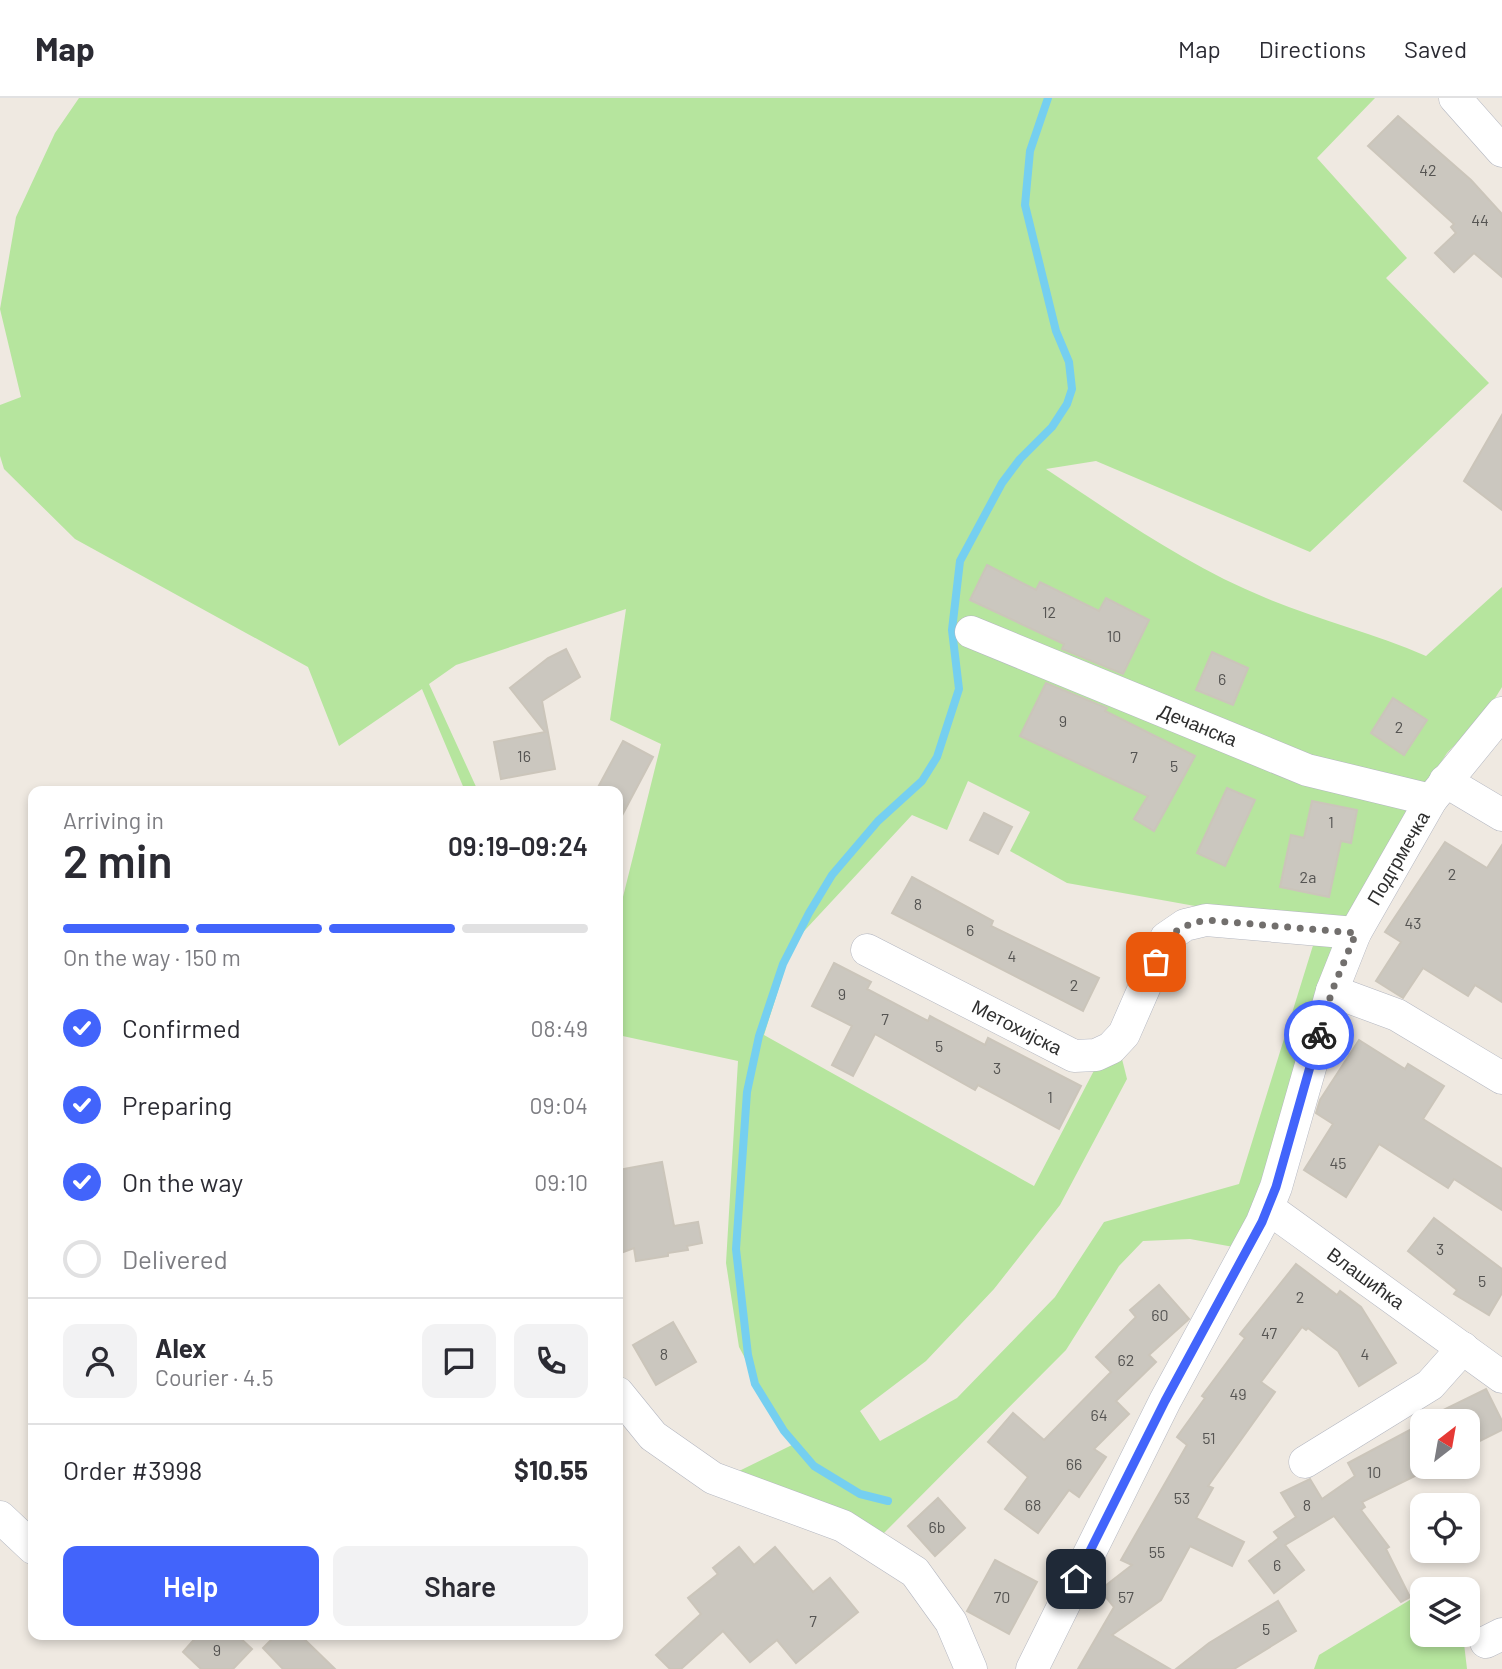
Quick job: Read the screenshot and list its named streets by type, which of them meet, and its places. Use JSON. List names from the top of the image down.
{
  "streets": {
    "street": [
      "Дечанска",
      "Подгрмечка",
      "Метохијска",
      "Влашићка"
    ]
  },
  "crossings": [
    ["Дечанска", "Подгрмечка"],
    ["Подгрмечка", "Метохијска"],
    ["Подгрмечка", "Влашићка"]
  ],
  "house_numbers": [
    "42",
    "44",
    "12",
    "10",
    "6",
    "9",
    "2",
    "16",
    "7",
    "5",
    "1",
    "2",
    "2a",
    "8",
    "43",
    "6",
    "4",
    "2",
    "9",
    "7",
    "5",
    "3",
    "1",
    "45",
    "3",
    "5",
    "2",
    "60",
    "47",
    "8",
    "4",
    "62",
    "49",
    "64",
    "51",
    "66",
    "10",
    "53",
    "68",
    "8",
    "6b",
    "55",
    "6",
    "70",
    "57",
    "7",
    "5",
    "9"
  ],
  "north": "top right",
  "page": {
    "header": "Map",
    "nav": ["Map", "Directions", "Saved"],
    "heading": ["2 min", "Arriving in", "09:19–09:24"],
    "panel": [
      "Alex",
      "Courier · 4.5",
      "Order #3998",
      "$10.55"
    ],
    "bar": "On the way · 150 m",
    "list": [
      ["Confirmed", "08:49"],
      ["Preparing", "09:04"],
      ["On the way", "09:10"],
      "Delivered"
    ],
    "buttons": ["Help", "Share"]
  }
}
